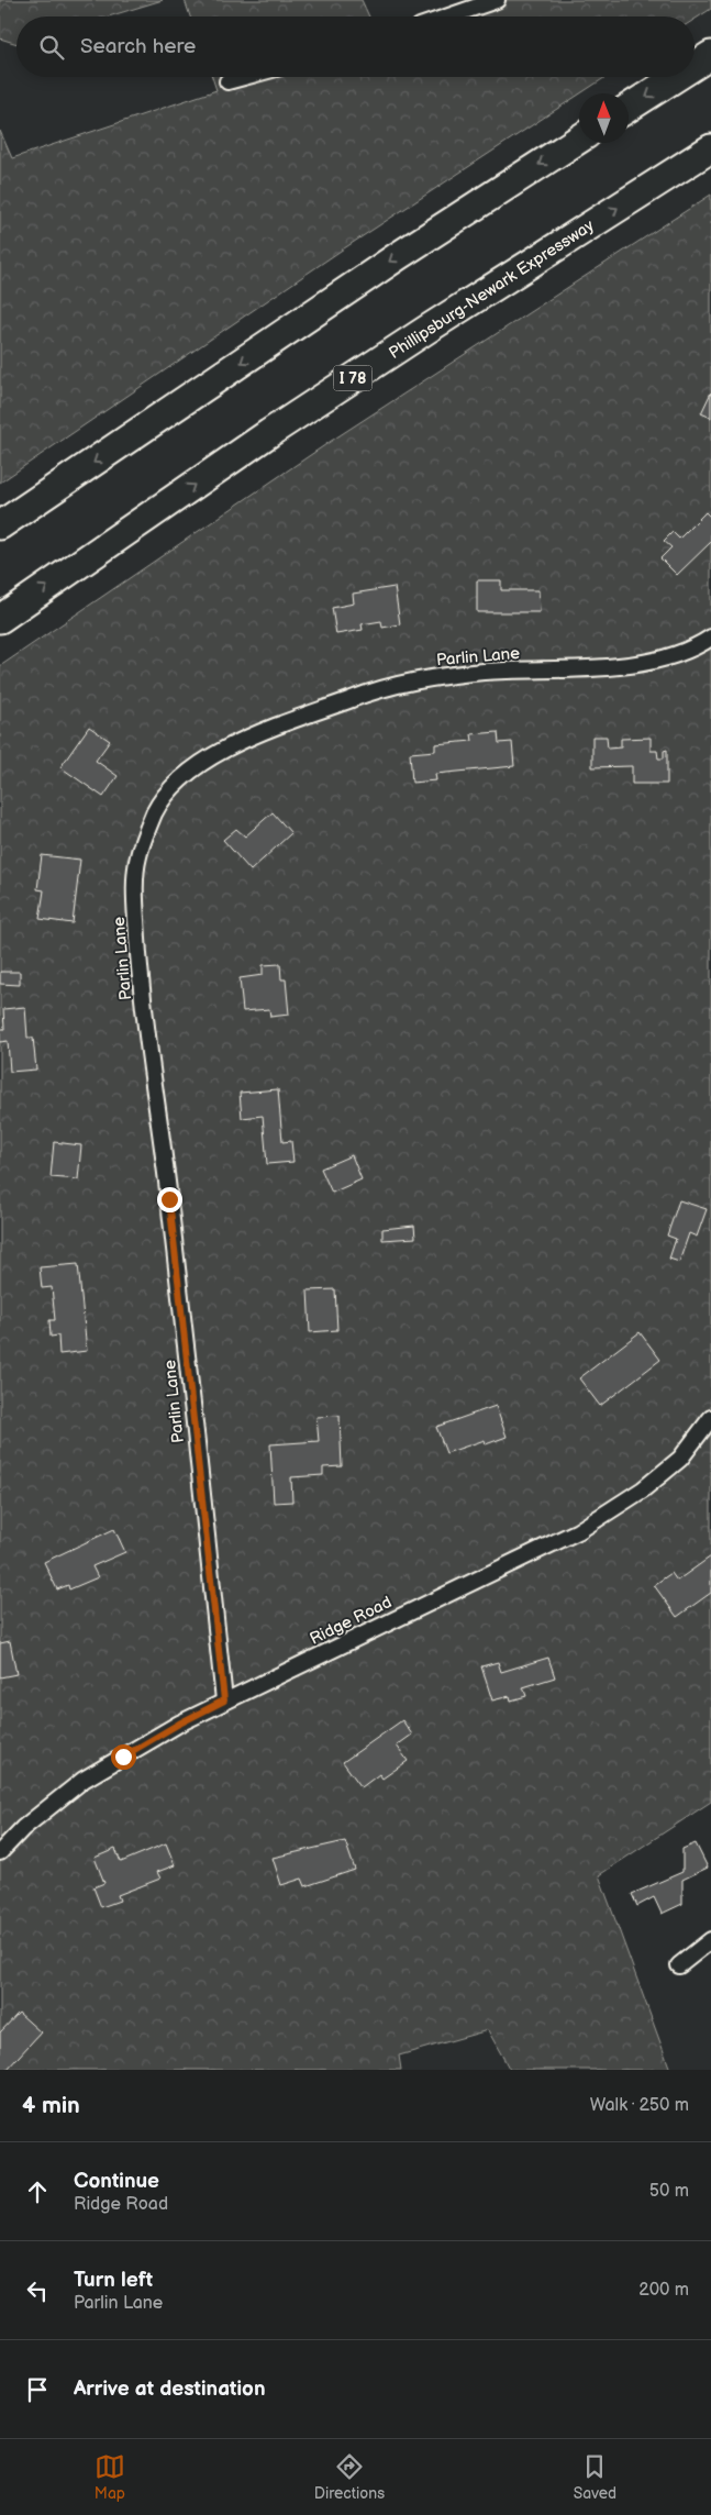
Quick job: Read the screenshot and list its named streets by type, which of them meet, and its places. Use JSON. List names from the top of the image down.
{
  "streets": {
    "highway": ["Phillipsburg-Newark Expressway", "I 78"],
    "street": ["Parlin Lane", "Ridge Road"]
  },
  "crossings": [
    ["Parlin Lane", "Ridge Road"]
  ],
  "north": "top",
  "page": {
    "search": "Search here",
    "heading": ["4 min", "Walk · 250 m"],
    "list": [
      ["Continue", "Ridge Road", "50 m"],
      ["Turn left", "Parlin Lane", "200 m"],
      "Arrive at destination"
    ],
    "nav": ["Map", "Directions", "Saved"]
  }
}
